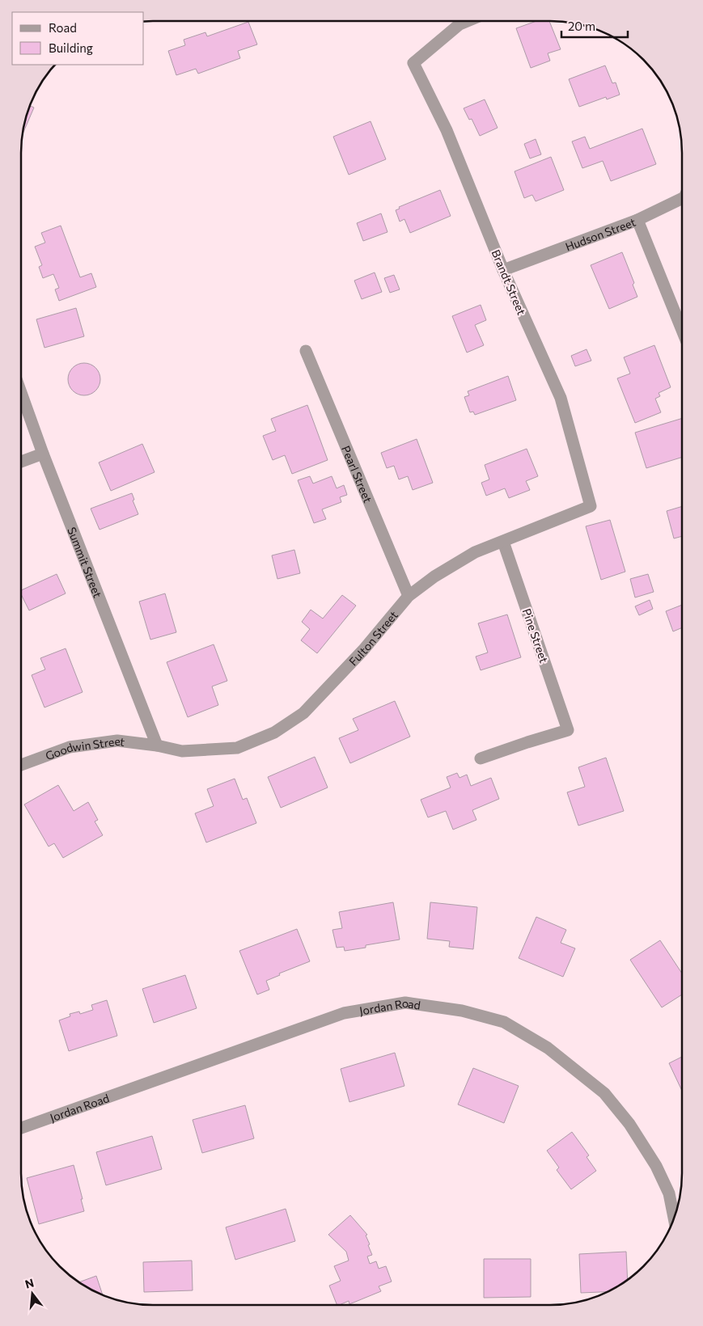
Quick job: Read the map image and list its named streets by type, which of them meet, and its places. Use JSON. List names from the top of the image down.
{
  "streets": {
    "street": [
      "Hudson Street",
      "Brandt Street",
      "Pearl Street",
      "Summit Street",
      "Pine Street",
      "Fulton Street",
      "Goodwin Street",
      "Jordan Road"
    ]
  },
  "crossings": [
    ["Hudson Street", "Brandt Street"],
    ["Brandt Street", "Fulton Street"],
    ["Pearl Street", "Fulton Street"],
    ["Summit Street", "Fulton Street"],
    ["Summit Street", "Goodwin Street"],
    ["Pine Street", "Fulton Street"],
    ["Fulton Street", "Goodwin Street"]
  ],
  "legend": ["Road", "Building"],
  "scale_bar": "20 m",
  "north": "top"
}
